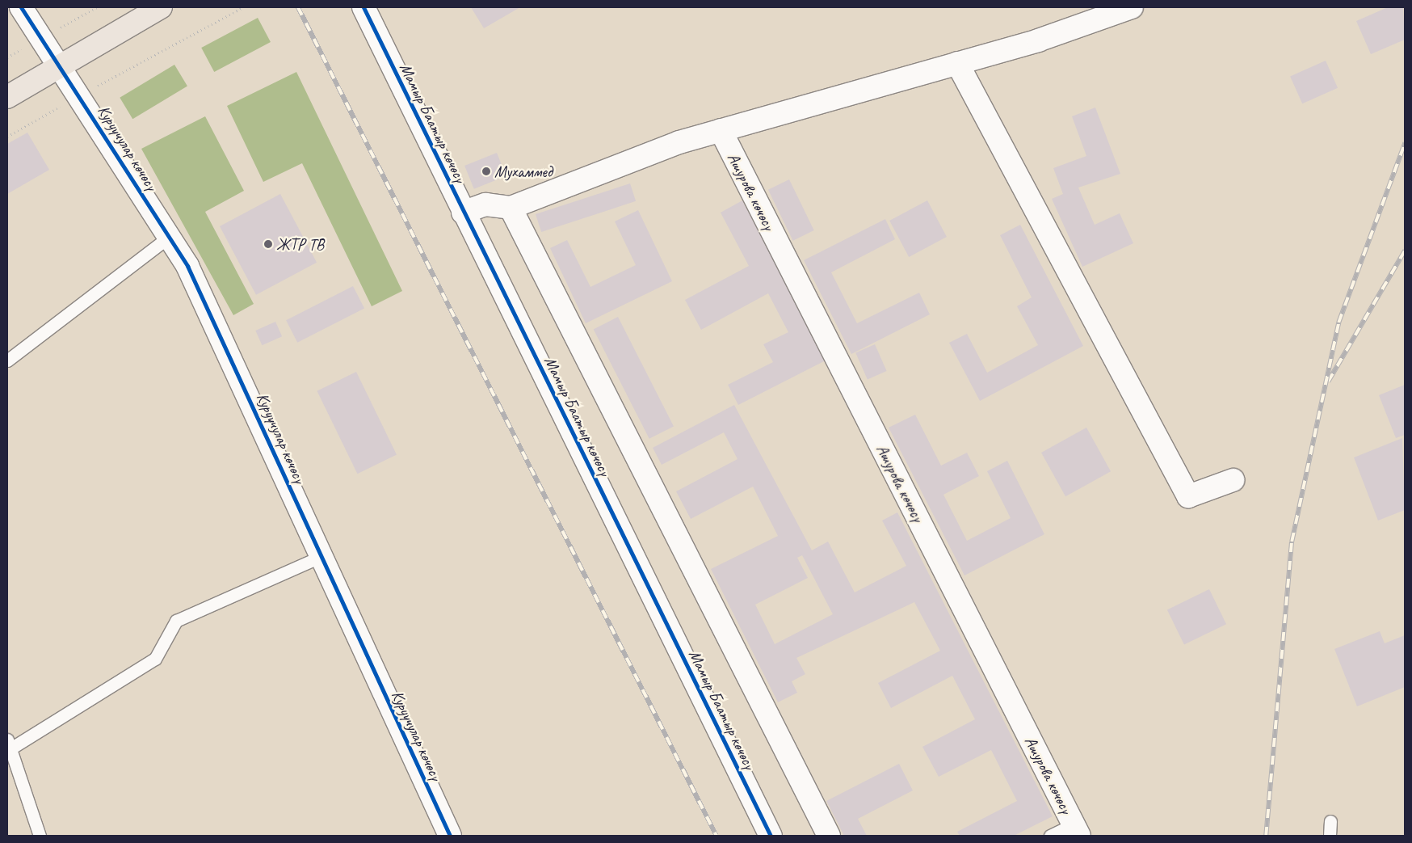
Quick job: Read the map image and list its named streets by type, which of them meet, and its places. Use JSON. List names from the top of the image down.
{
  "streets": {
    "street": ["Мамыр Баатыр көчөсү", "Куруучулар көчөсү", "Ашурова көчөсү"]
  },
  "places": ["Мухаммед", "ЖТР ТВ"]
}
